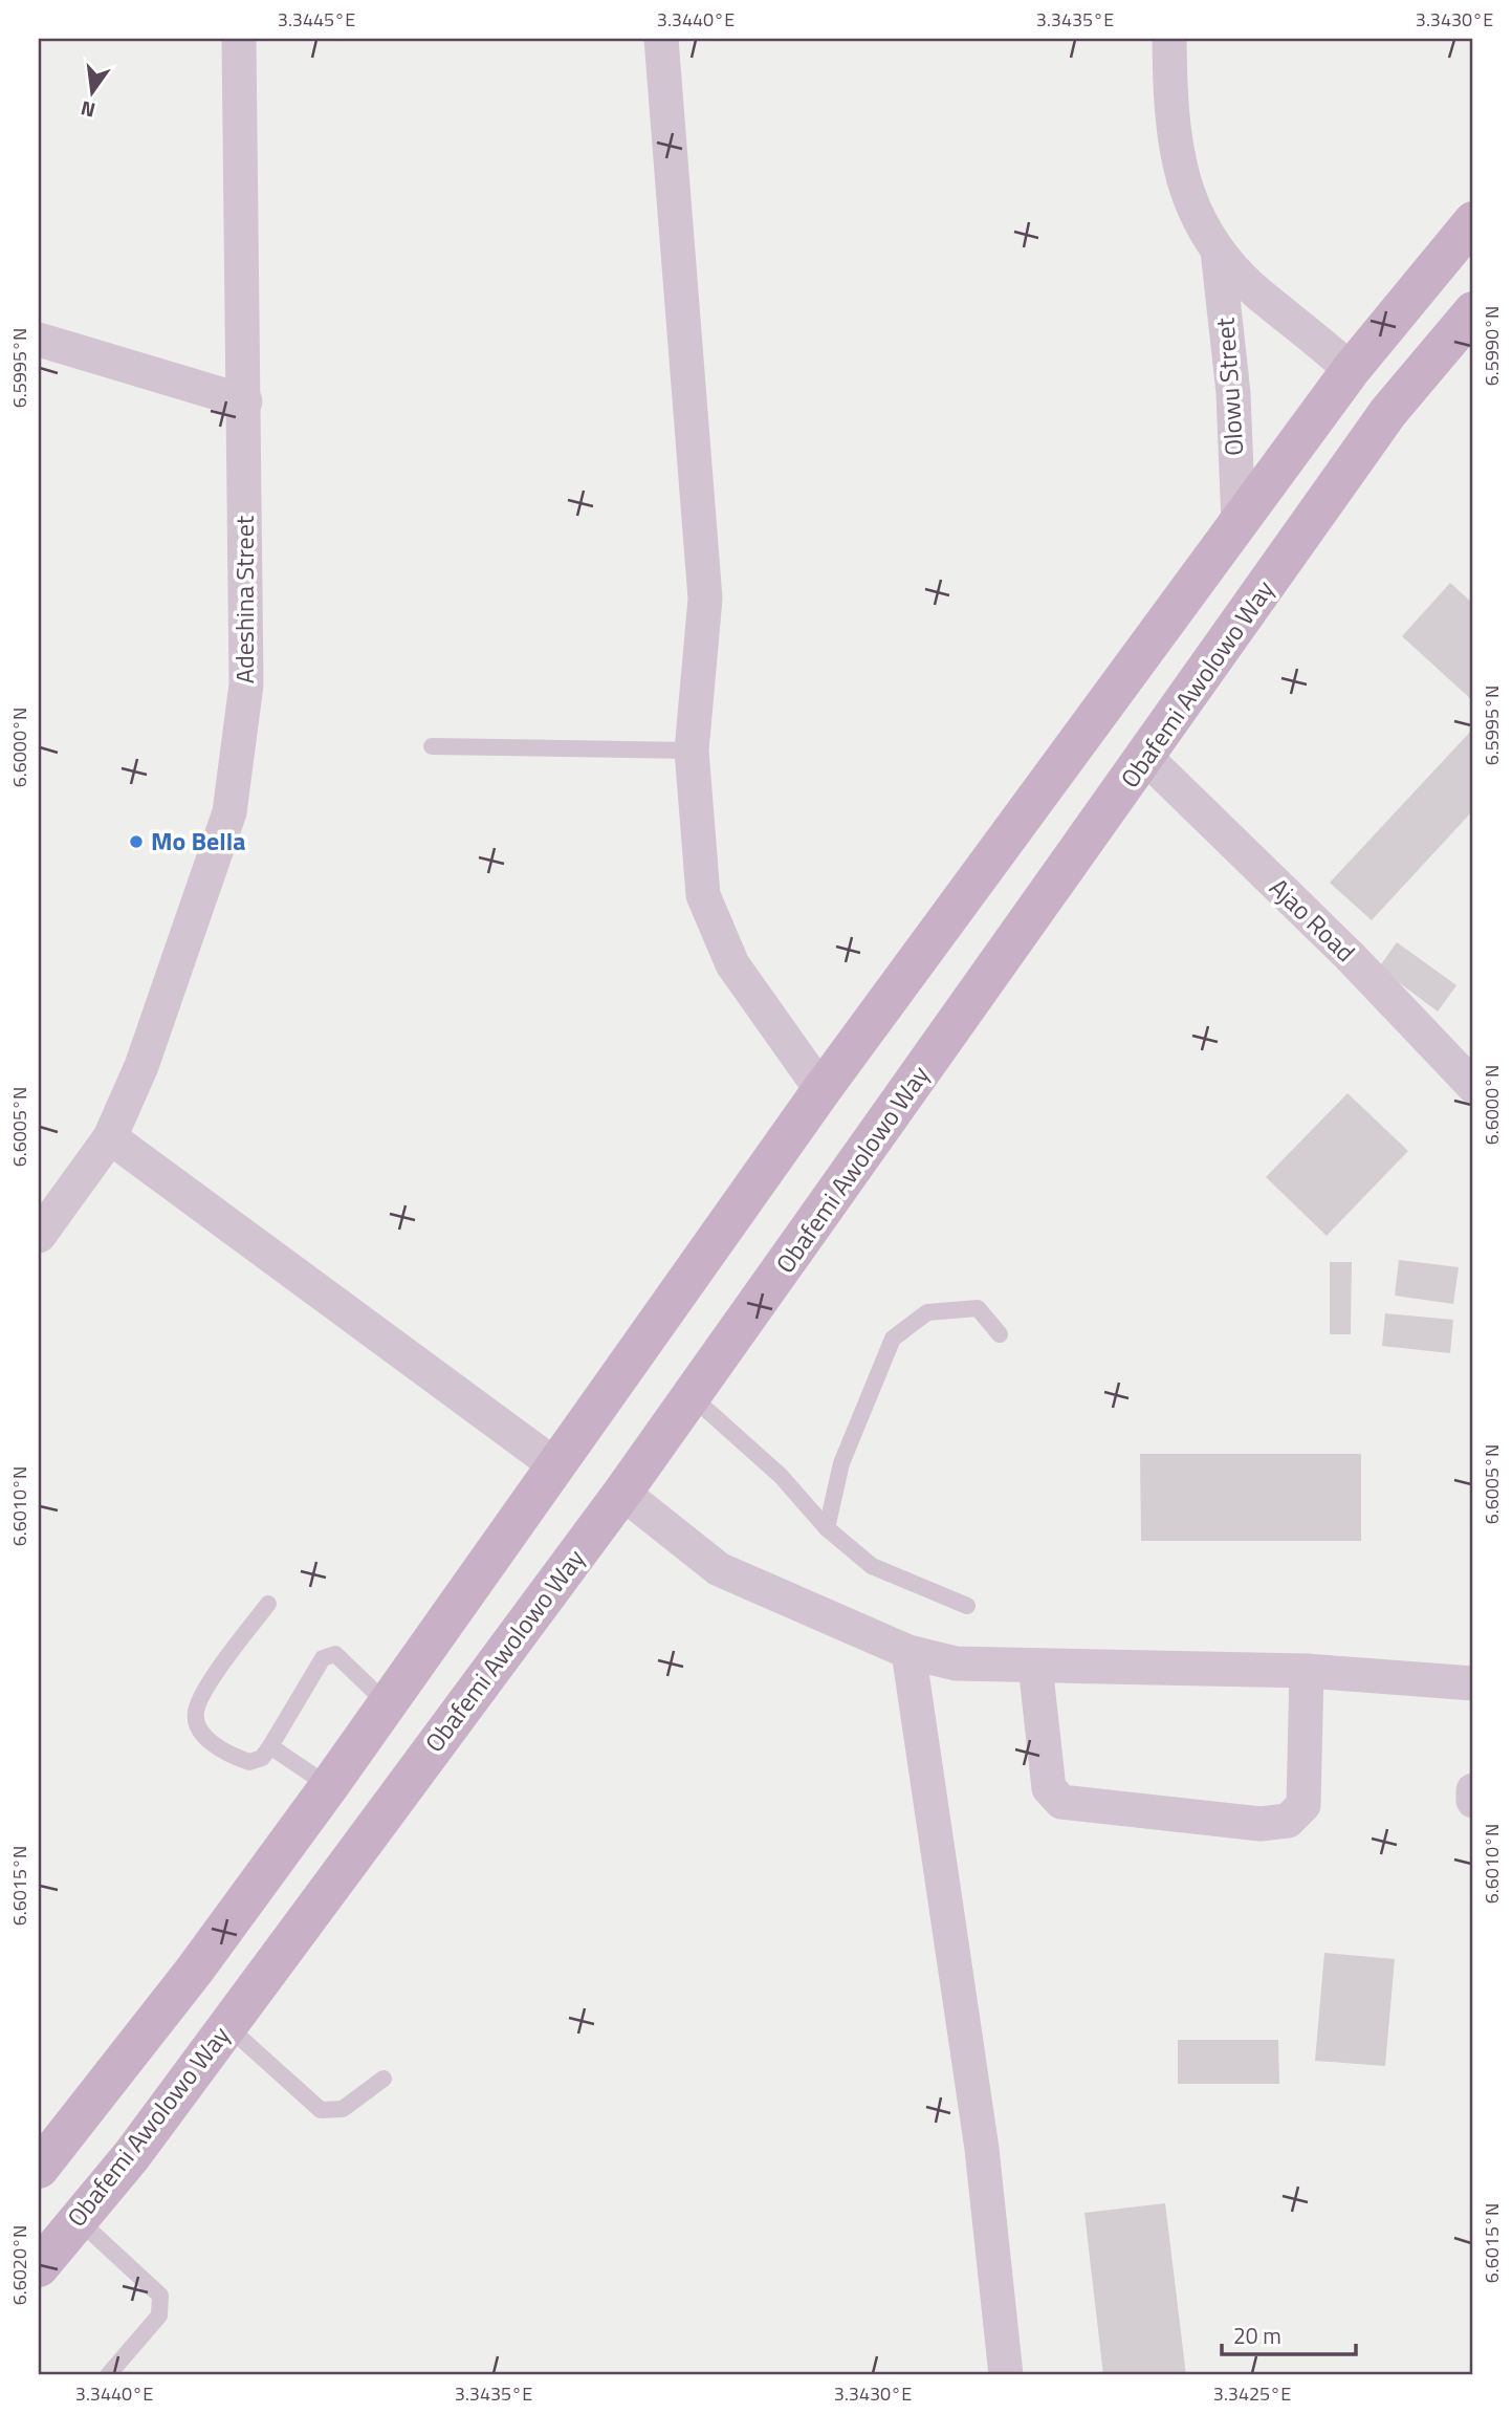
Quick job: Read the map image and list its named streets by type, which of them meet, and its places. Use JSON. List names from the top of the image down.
{
  "streets": {
    "main road": ["Obafemi Awolowo Way"],
    "street": ["Olowu Street", "Adeshina Street", "Ajao Road"]
  },
  "crossings": [
    ["Obafemi Awolowo Way", "Ajao Road"]
  ],
  "places": ["Mo Bella"],
  "scale_bar": "20 m",
  "north": "bottom",
  "coordinates": [
    "3.3445°E",
    "3.3440°E",
    "3.3435°E",
    "3.3430°E",
    "6.5990°N",
    "6.5995°N",
    "6.6000°N",
    "6.6005°N",
    "6.6010°N",
    "6.6015°N",
    "6.6020°N",
    "3.3425°E"
  ]
}
